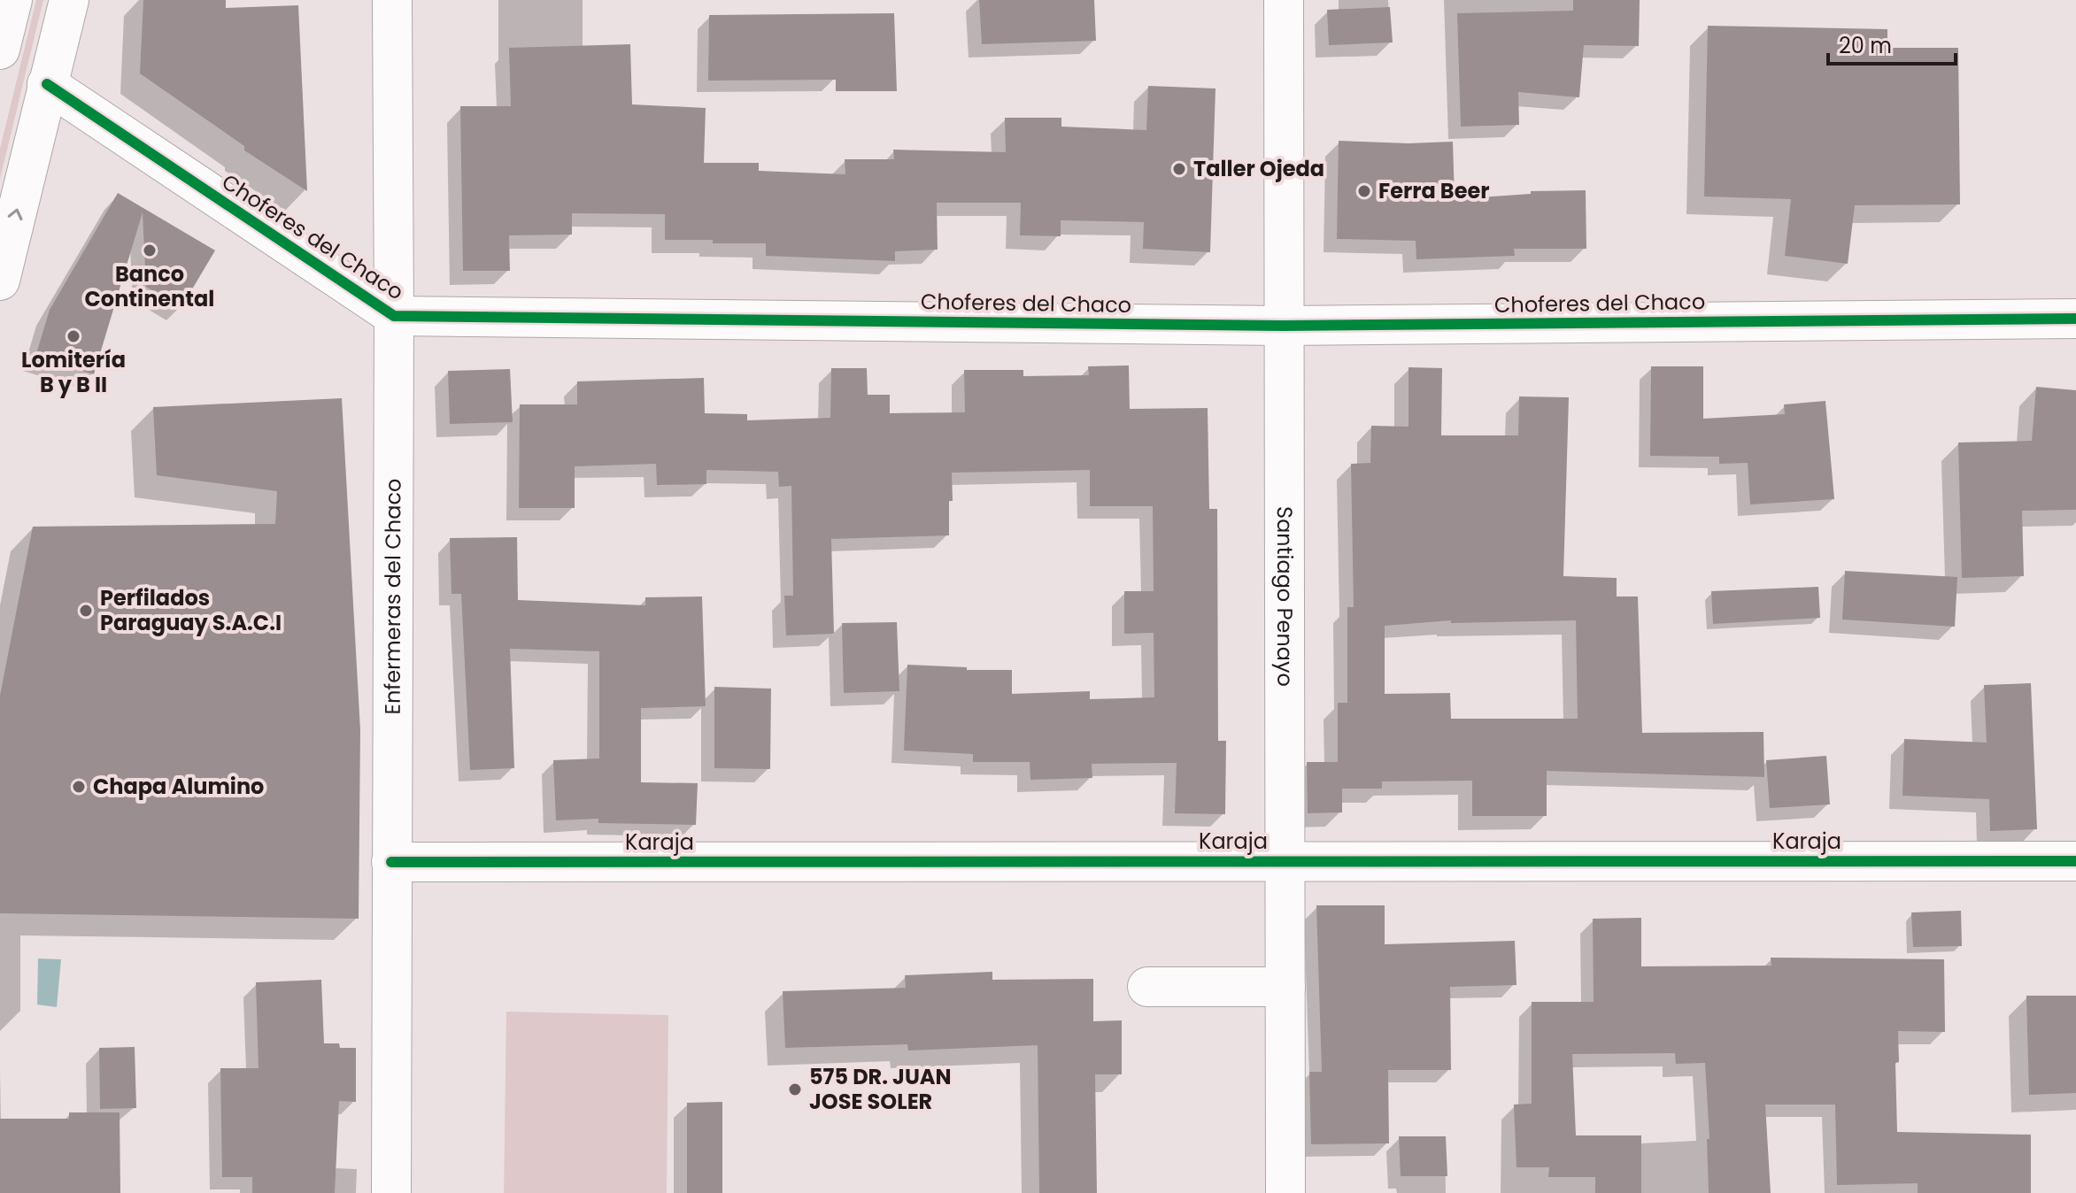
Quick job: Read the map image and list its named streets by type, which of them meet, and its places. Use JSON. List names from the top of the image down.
{
  "streets": {
    "main road": [
      "Choferes del Chaco",
      "Enfermeras del Chaco",
      "Santiago Penayo",
      "Karaja"
    ]
  },
  "crossings": [
    ["Choferes del Chaco", "Enfermeras del Chaco"],
    ["Choferes del Chaco", "Santiago Penayo"],
    ["Enfermeras del Chaco", "Karaja"],
    ["Santiago Penayo", "Karaja"]
  ],
  "places": [
    "Taller Ojeda",
    "Ferra Beer",
    "Banco Continental",
    "Lomitería B y B II",
    "Perfilados Paraguay S.A.C.I",
    "Chapa Alumino",
    "575 DR. JUAN JOSE SOLER"
  ],
  "scale_bar": "20 m"
}
